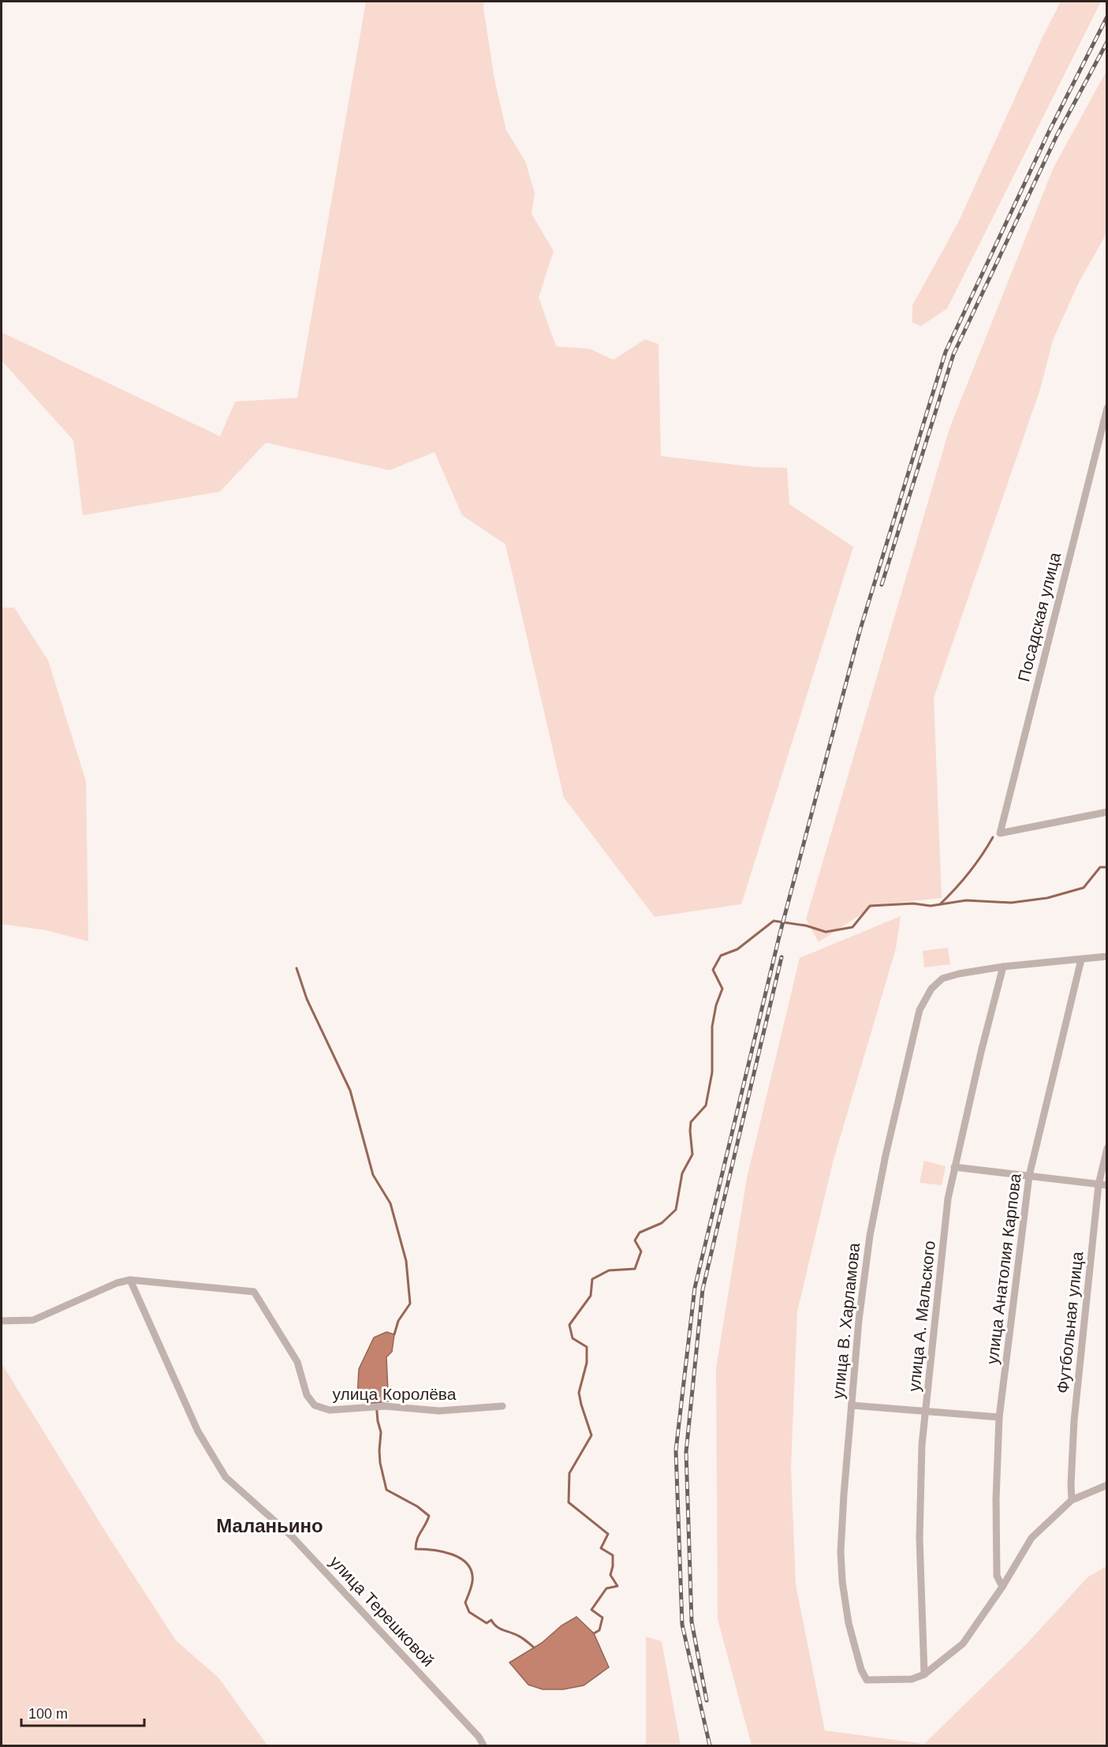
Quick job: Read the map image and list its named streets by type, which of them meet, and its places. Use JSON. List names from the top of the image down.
{
  "streets": {
    "street": [
      "Посадская улица",
      "улица Анатолия Карпова",
      "улица А. Мальского",
      "улица В. Харламова",
      "Футбольная улица",
      "улица Королёва",
      "улица Терешковой"
    ]
  },
  "crossings": [
    ["улица Анатолия Карпова", "улица В. Харламова"],
    ["улица А. Мальского", "улица В. Харламова"],
    ["улица Королёва", "улица Терешковой"]
  ],
  "districts": ["Маланьино"],
  "scale_bar": "100 m"
}
